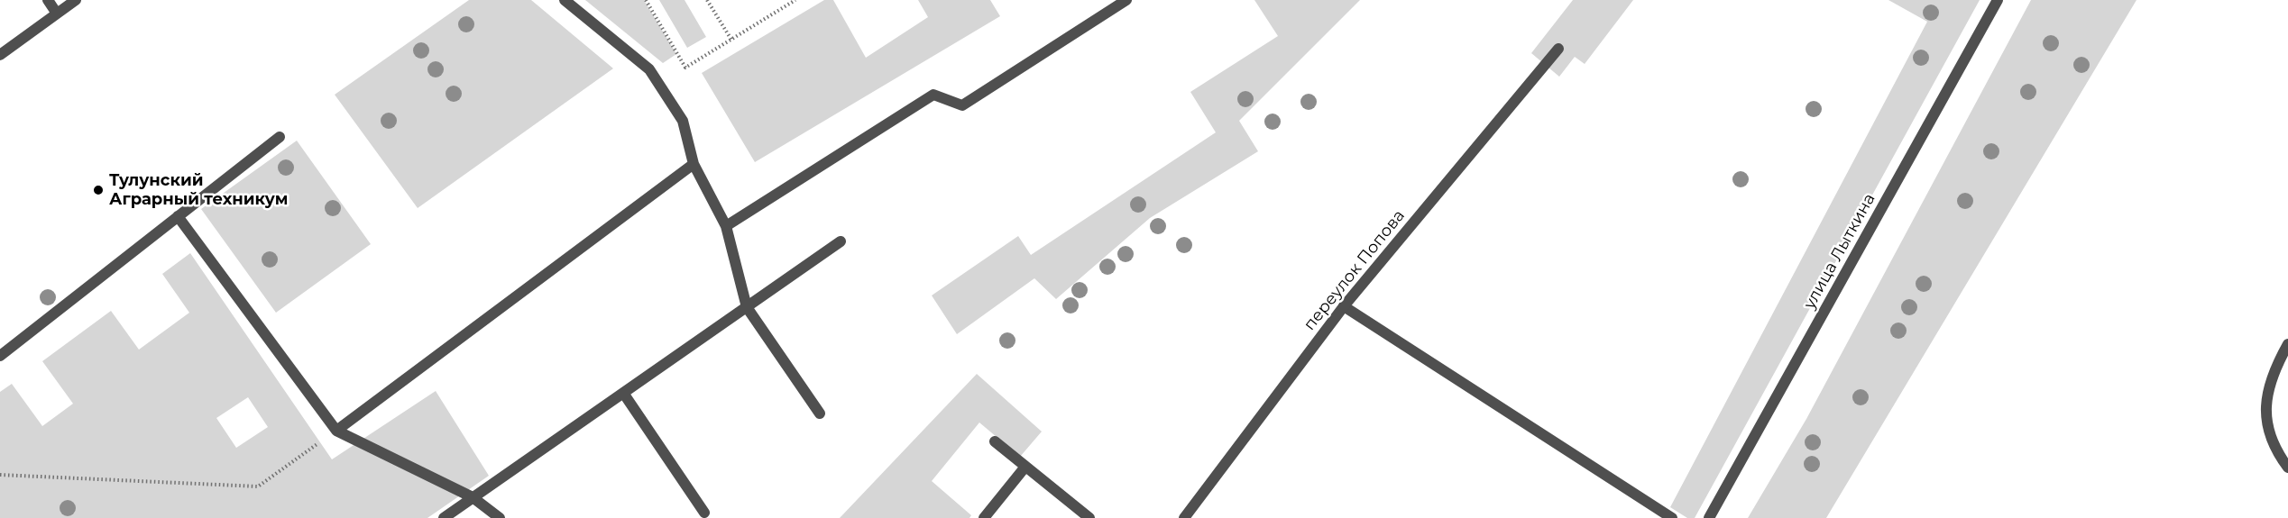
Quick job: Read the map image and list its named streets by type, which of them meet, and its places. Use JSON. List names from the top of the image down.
{
  "streets": {
    "street": ["улица Лыткина", "переулок Попова"]
  },
  "places": ["Тулунский Аграрный техникум"]
}
